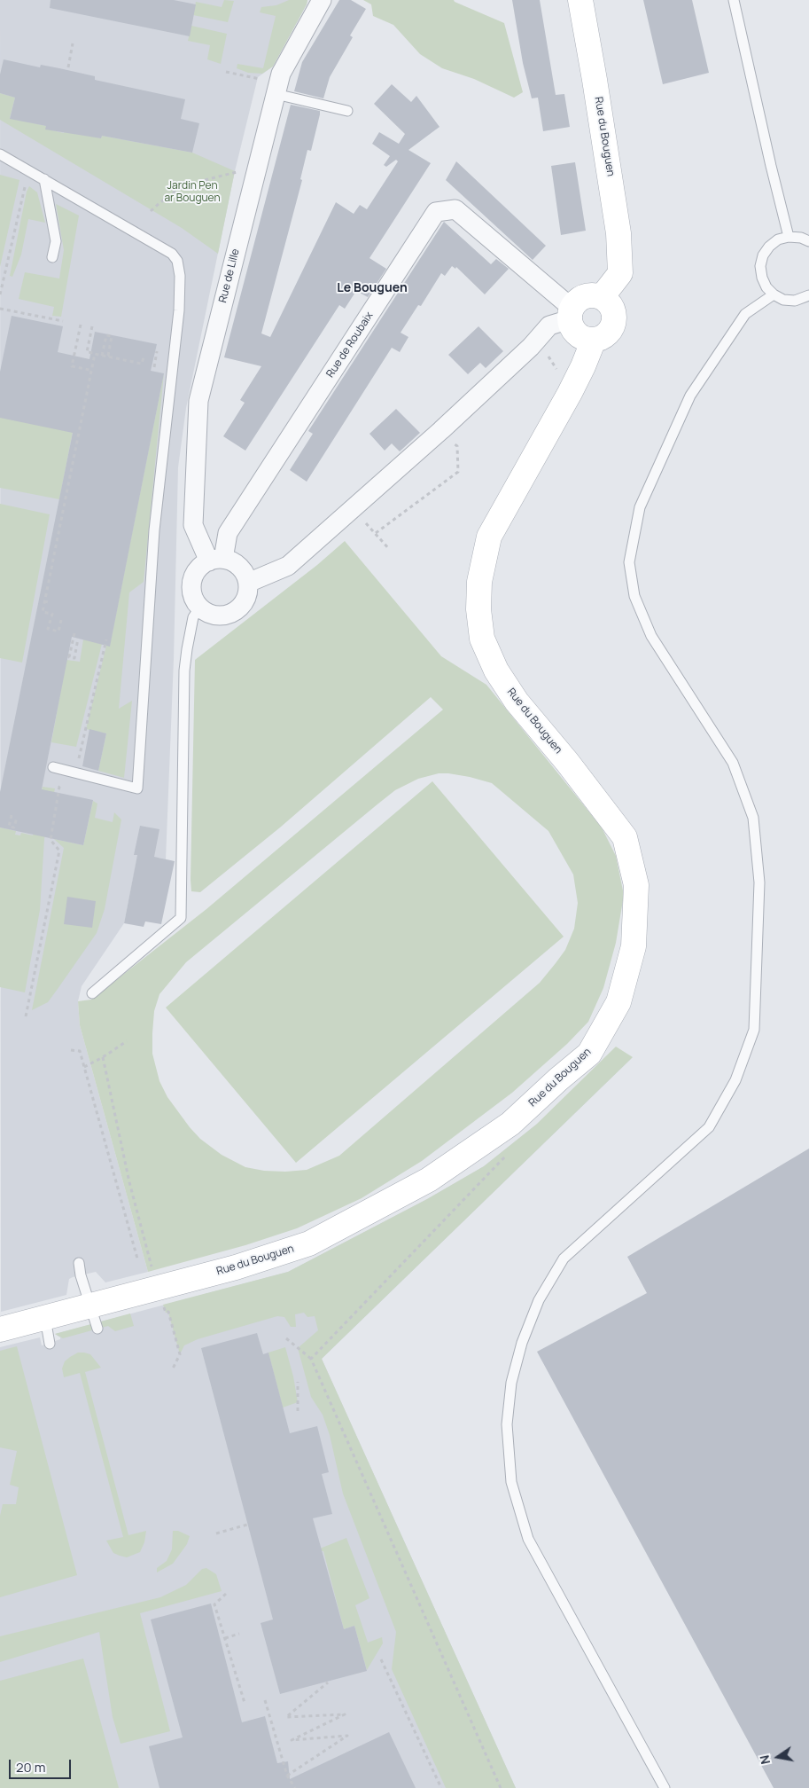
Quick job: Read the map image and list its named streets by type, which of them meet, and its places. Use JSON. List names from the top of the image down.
{
  "streets": {
    "street": ["Rue du Bouguen", "Rue de Lille", "Rue de Roubaix"]
  },
  "crossings": [
    ["Rue du Bouguen", "Rue de Roubaix"],
    ["Rue de Lille", "Rue de Roubaix"]
  ],
  "districts": ["Le Bouguen"],
  "parks": ["Jardin Pen ar Bouguen"],
  "scale_bar": "20 m",
  "north": "left"
}
